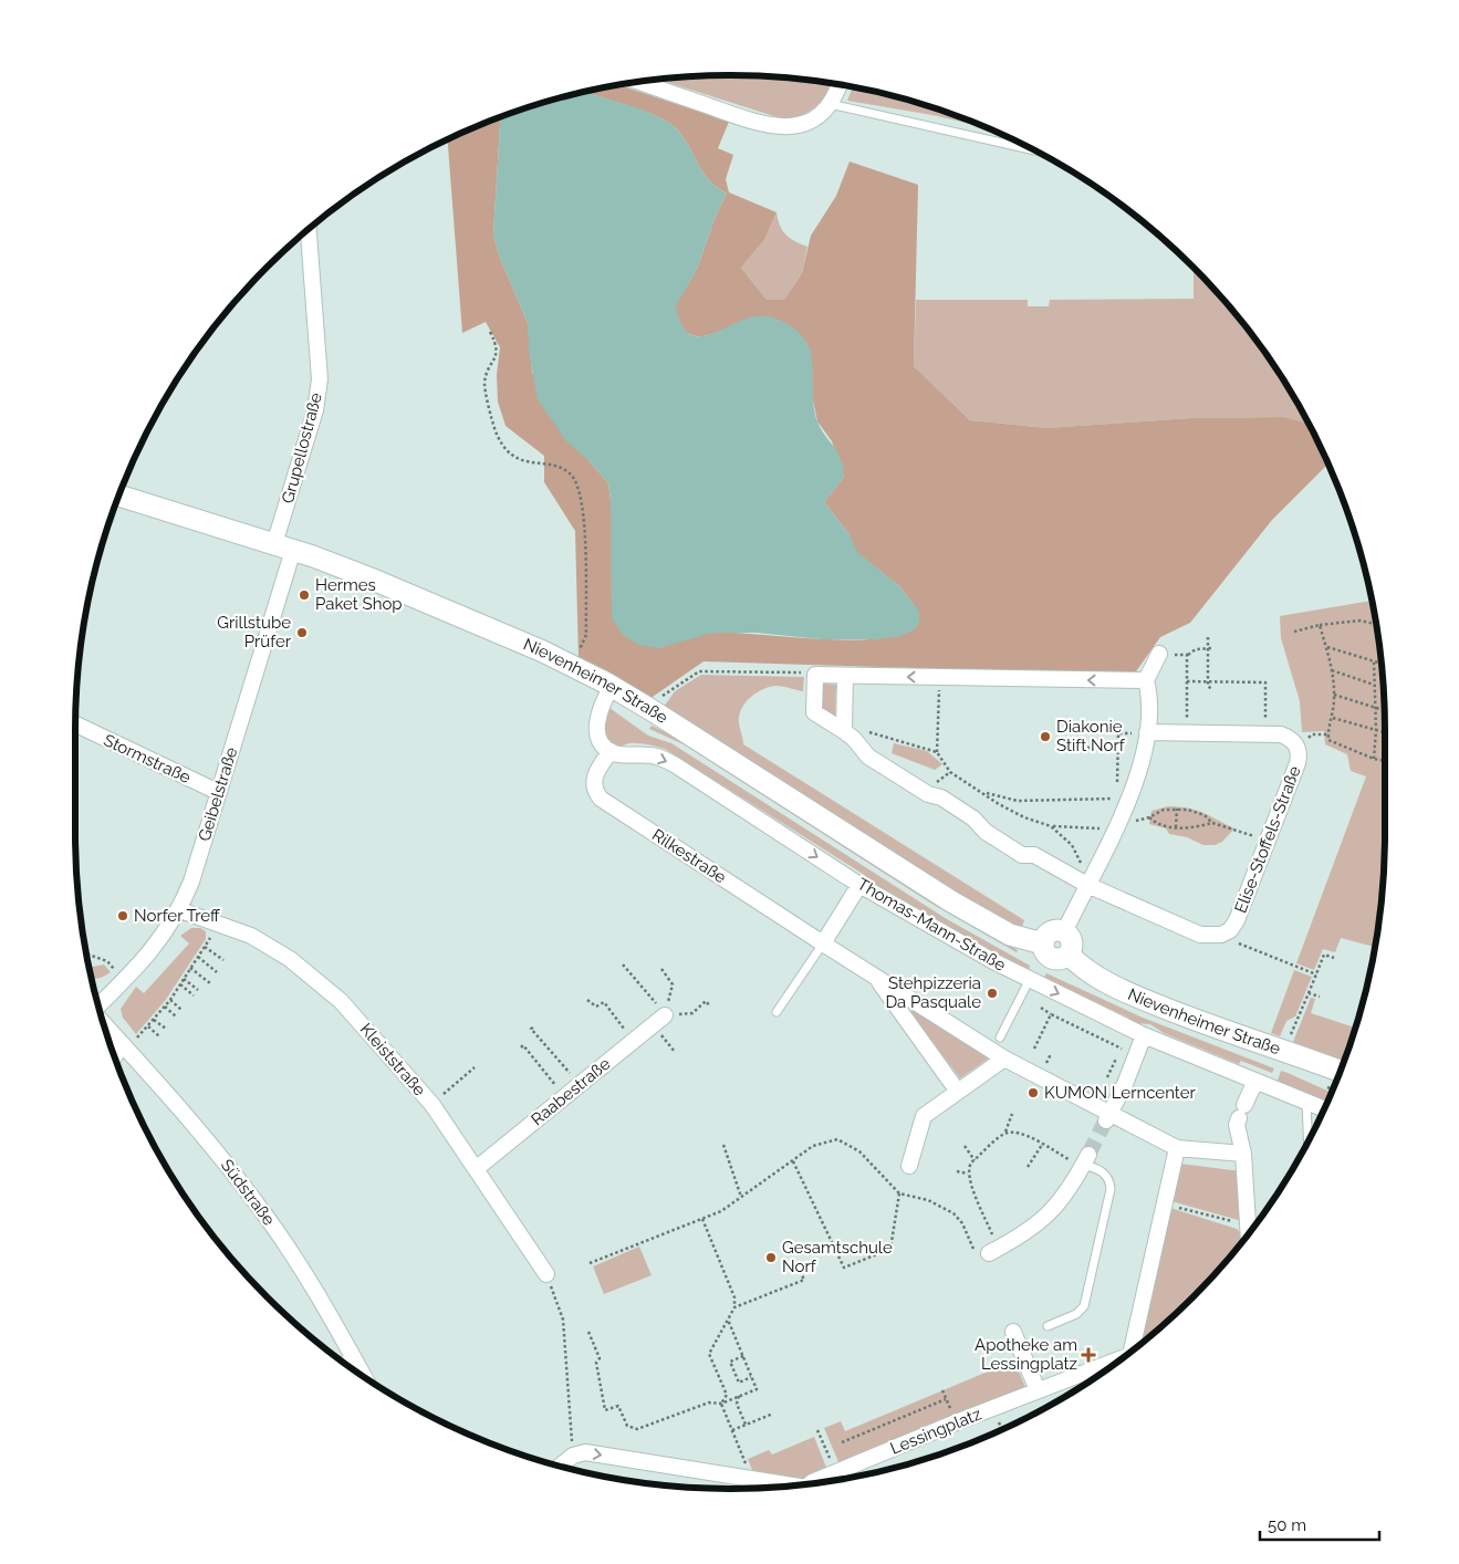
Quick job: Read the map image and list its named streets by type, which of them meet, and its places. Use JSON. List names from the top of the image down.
{
  "streets": {
    "main road": ["Nievenheimer Straße"],
    "street": [
      "Grupellostraße",
      "Stormstraße",
      "Geibelstraße",
      "Elise-Stoffels-Straße",
      "Rilkestraße",
      "Thomas-Mann-Straße",
      "Kleiststraße",
      "Raabestraße",
      "Südstraße",
      "Lessingplatz"
    ]
  },
  "crossings": [
    ["Grupellostraße", "Nievenheimer Straße"],
    ["Grupellostraße", "Geibelstraße"],
    ["Nievenheimer Straße", "Geibelstraße"],
    ["Stormstraße", "Geibelstraße"],
    ["Geibelstraße", "Kleiststraße"],
    ["Rilkestraße", "Thomas-Mann-Straße"],
    ["Kleiststraße", "Raabestraße"]
  ],
  "places": {
    "other": [
      "Hermes Paket Shop",
      "Grillstube Prüfer",
      "Diakonie Stift Norf",
      "Norfer Treff",
      "Stehpizzeria Da Pasquale",
      "KUMON Lerncenter",
      "Gesamtschule Norf"
    ],
    "health": ["Apotheke am Lessingplatz"]
  },
  "scale_bar": "50 m"
}
